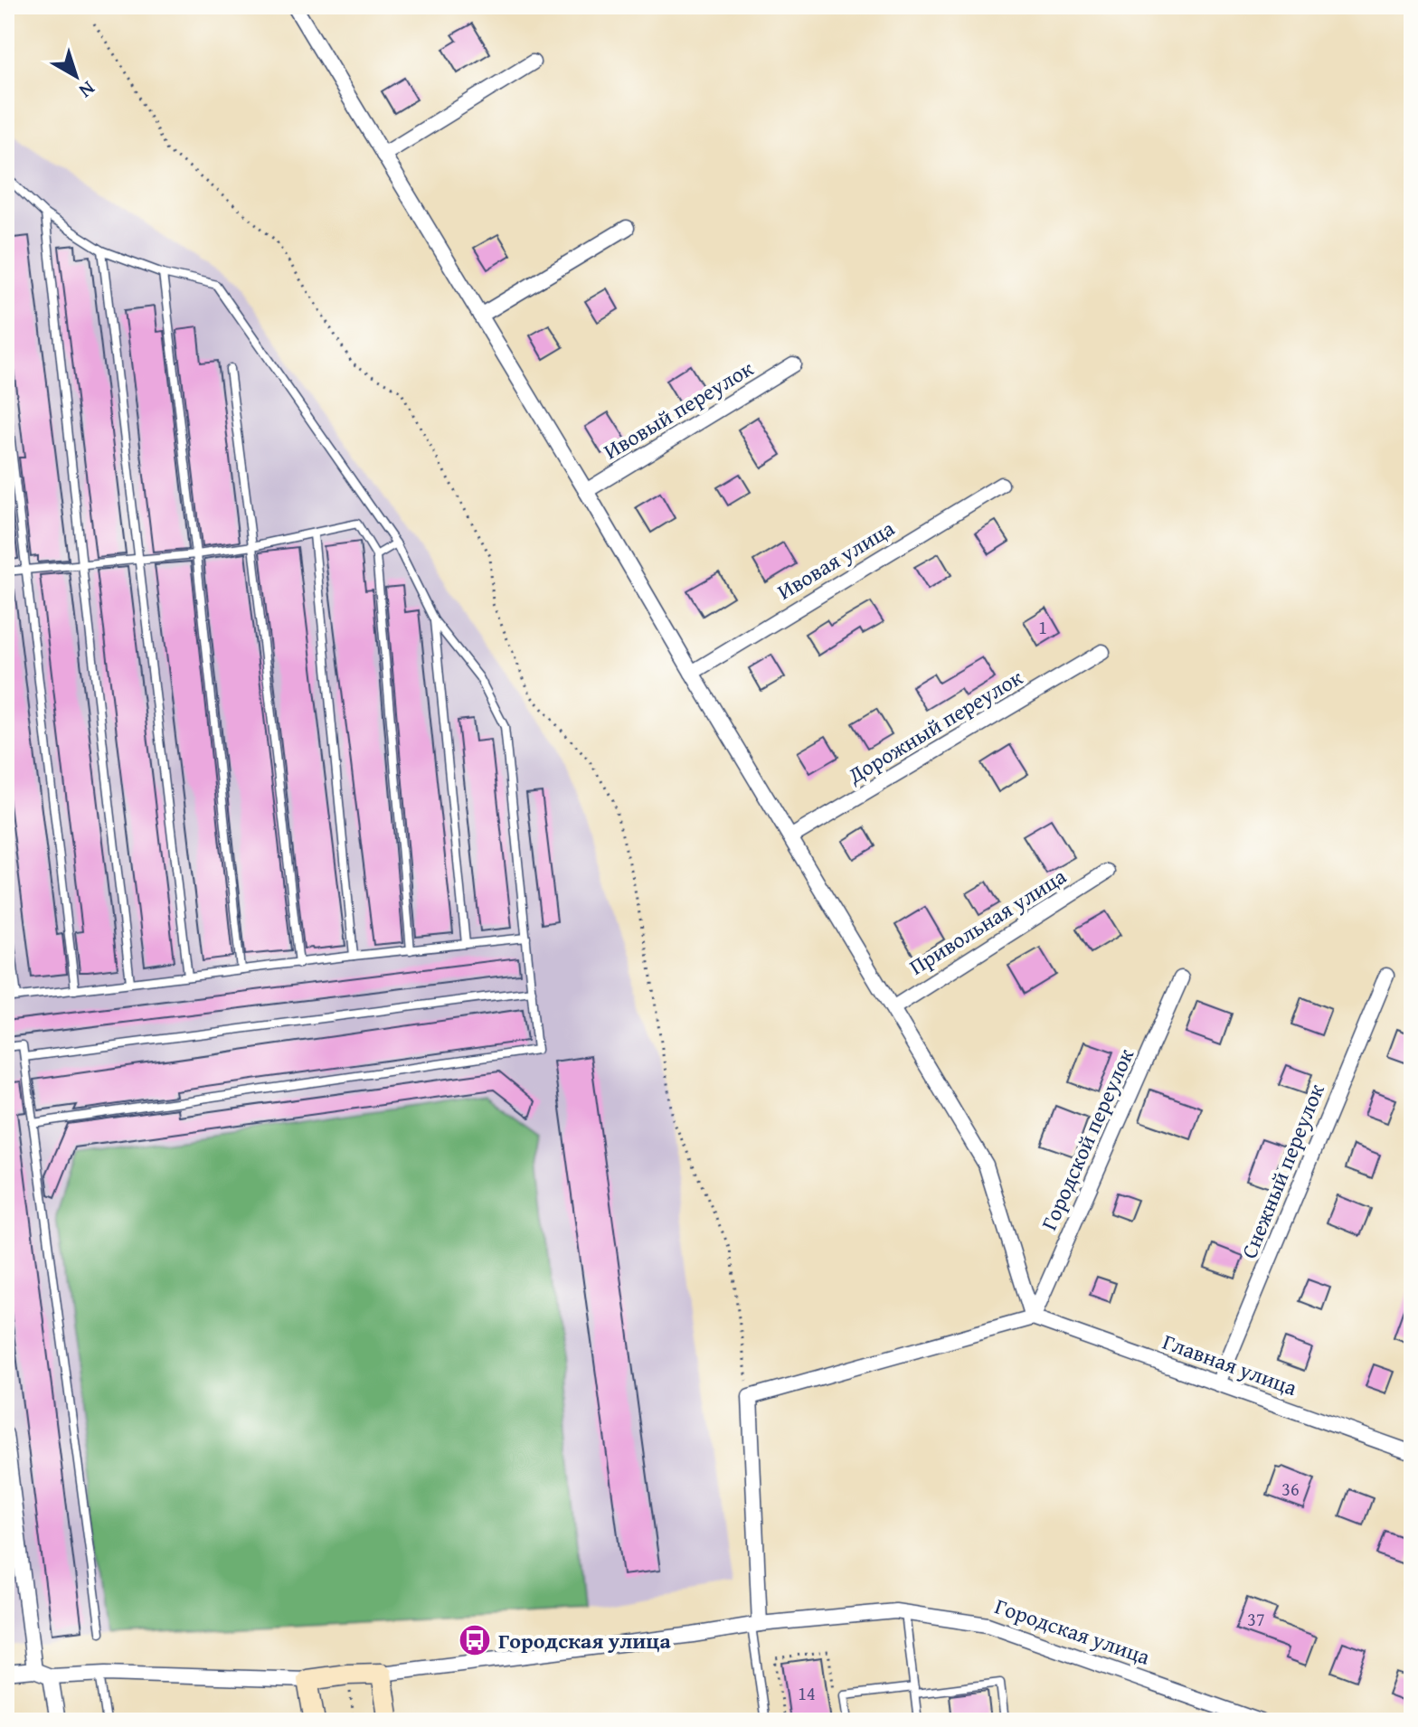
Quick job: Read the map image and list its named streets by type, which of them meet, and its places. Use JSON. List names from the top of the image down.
{
  "streets": {
    "main road": ["Городская улица"],
    "street": [
      "Ивовый переулок",
      "Ивовая улица",
      "Дорожный переулок",
      "Привольная улица",
      "Городской переулок",
      "Снежный переулок",
      "Главная улица"
    ]
  },
  "crossings": [
    ["Городской переулок", "Главная улица"],
    ["Снежный переулок", "Главная улица"]
  ],
  "places": {
    "bus stop": ["Городская улица"]
  },
  "house_numbers": [
    "1",
    "36",
    "37",
    "14"
  ],
  "north": "bottom right"
}
